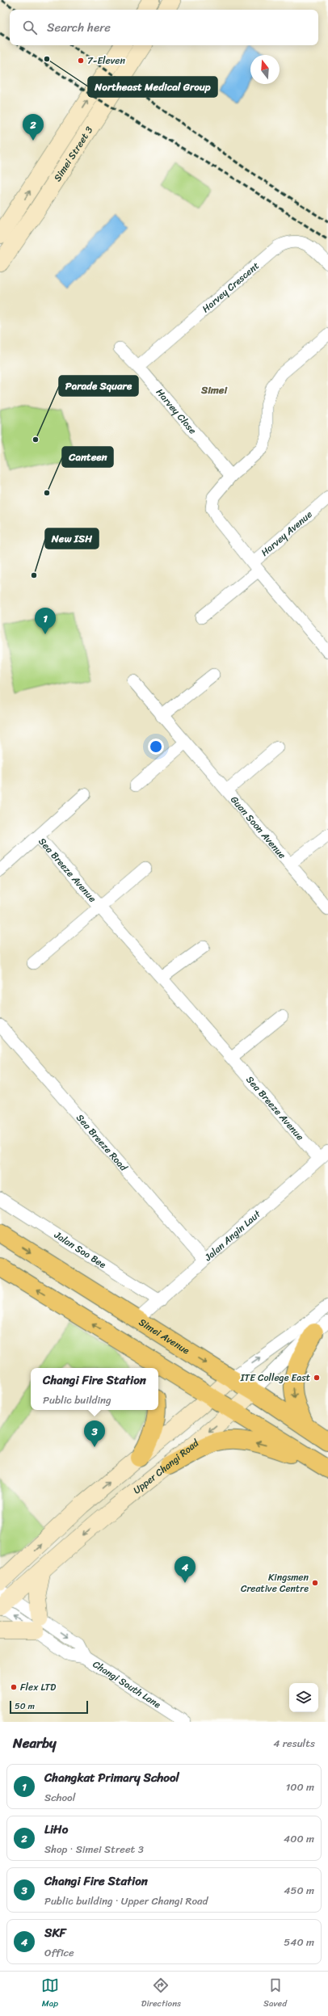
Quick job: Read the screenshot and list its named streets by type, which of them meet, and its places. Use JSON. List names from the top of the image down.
{
  "streets": {
    "main road": ["Simei Avenue"],
    "street": [
      "Simei Street 3",
      "Harvey Crescent",
      "Harvey Close",
      "Harvey Avenue",
      "Guan Soon Avenue",
      "Sea Breeze Avenue",
      "Sea Breeze Road",
      "Jalan Angin Laut",
      "Jalan Soo Bee",
      "Upper Changi Road",
      "Changi South Lane"
    ]
  },
  "crossings": [
    ["Harvey Crescent", "Harvey Close"],
    ["Sea Breeze Avenue", "Jalan Angin Laut"],
    ["Sea Breeze Road", "Jalan Angin Laut"],
    ["Jalan Angin Laut", "Jalan Soo Bee"],
    ["Jalan Angin Laut", "Simei Avenue"],
    ["Simei Avenue", "Upper Changi Road"],
    ["Upper Changi Road", "Changi South Lane"]
  ],
  "districts": ["Simei"],
  "places": [
    "Northeast Medical Group",
    "7-Eleven",
    "Parade Square",
    "Canteen",
    "New ISH",
    "ITE College East",
    "Kingsmen Creative Centre",
    "Flex LTD"
  ],
  "scale_bar": "50 m",
  "north": "top",
  "page": {
    "search": "Search here",
    "pins": [
      "2",
      "1",
      "3",
      "4"
    ],
    "popup": ["Changi Fire Station", "Public building"],
    "scale": "50 m",
    "heading": ["Nearby", "4 results"],
    "list": [
      {
        "mark": "1",
        "name": "Changkat Primary School",
        "note": "School",
        "value": "100 m"
      },
      {
        "mark": "2",
        "name": "LiHo",
        "note": "Shop · Simei Street 3",
        "value": "400 m"
      },
      {
        "mark": "3",
        "name": "Changi Fire Station",
        "note": "Public building · Upper Changi Road",
        "value": "450 m"
      },
      {
        "mark": "4",
        "name": "SKF",
        "note": "Office",
        "value": "540 m"
      }
    ],
    "nav": ["Map", "Directions", "Saved"]
  }
}
